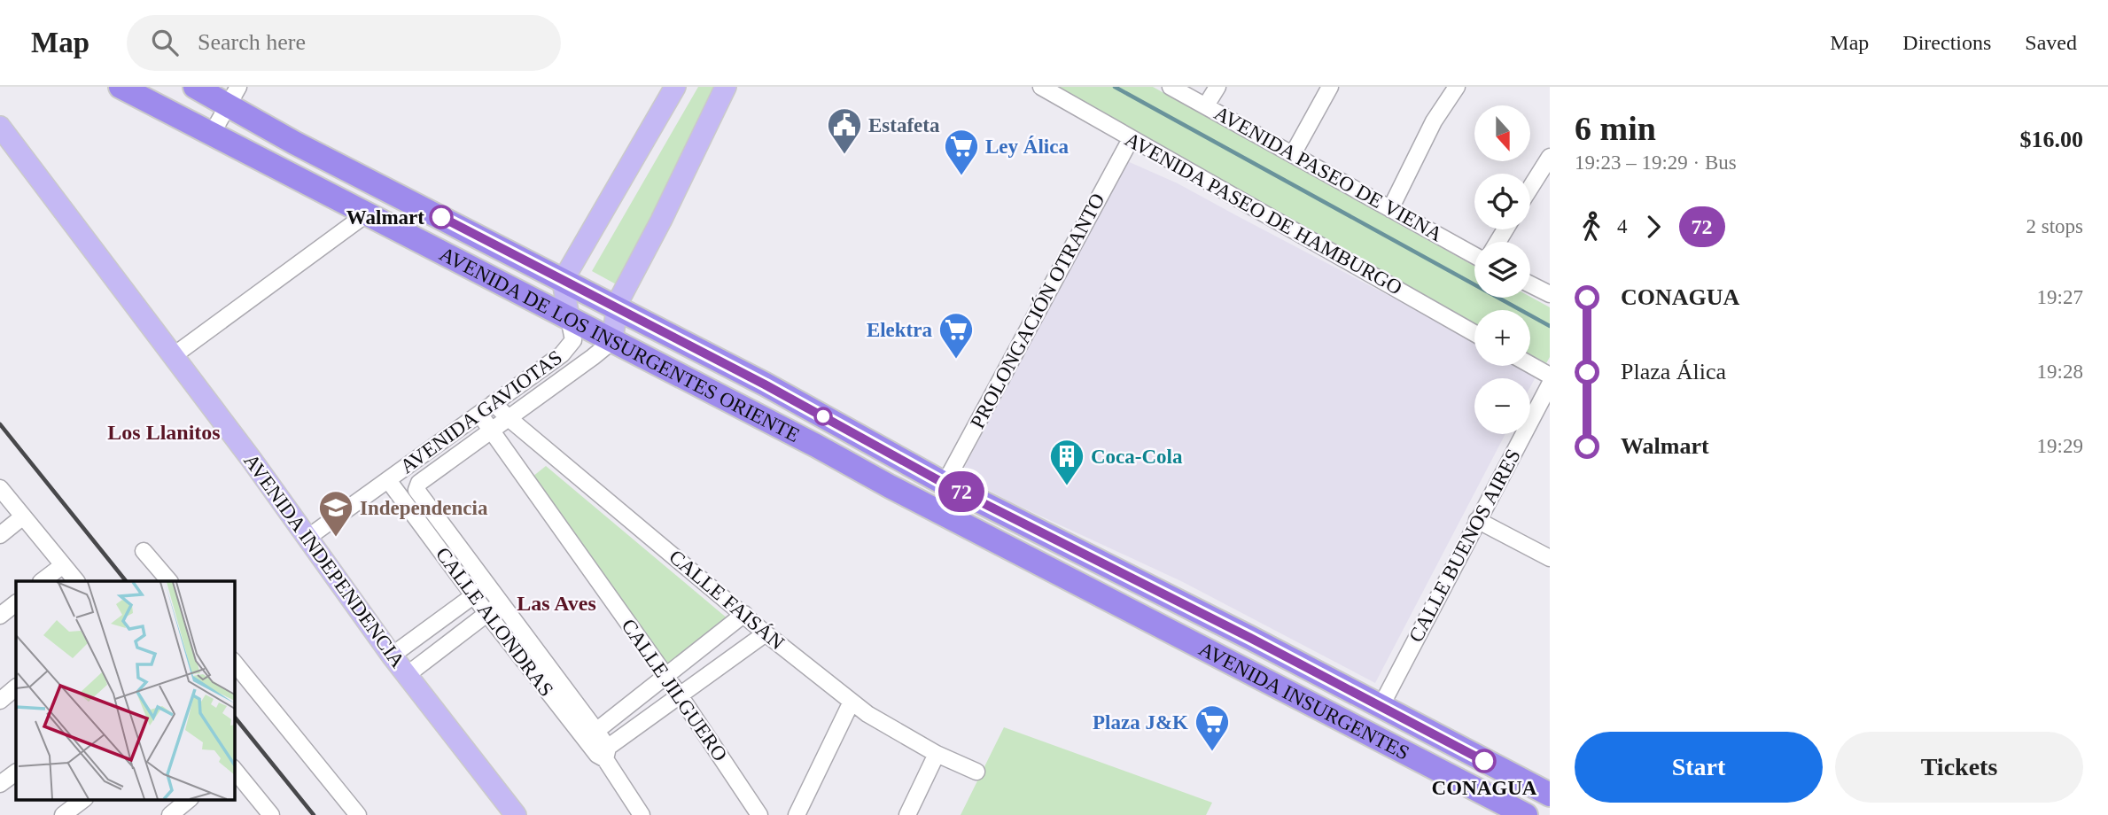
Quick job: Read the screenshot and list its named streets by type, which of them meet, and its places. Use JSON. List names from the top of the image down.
{
  "streets": {
    "highway": ["AVENIDA DE LOS INSURGENTES ORIENTE", "AVENIDA INSURGENTES"],
    "main road": ["AVENIDA INDEPENDENCIA"],
    "street": [
      "AVENIDA PASEO DE VIENA",
      "AVENIDA PASEO DE HAMBURGO",
      "PROLONGACIÓN OTRANTO",
      "AVENIDA GAVIOTAS",
      "CALLE BUENOS AIRES",
      "CALLE FAISÁN",
      "CALLE ALONDRAS",
      "CALLE JILGUERO"
    ]
  },
  "crossings": [
    ["AVENIDA PASEO DE HAMBURGO", "PROLONGACIÓN OTRANTO"],
    ["PROLONGACIÓN OTRANTO", "AVENIDA DE LOS INSURGENTES ORIENTE"],
    ["AVENIDA DE LOS INSURGENTES ORIENTE", "AVENIDA GAVIOTAS"],
    ["AVENIDA DE LOS INSURGENTES ORIENTE", "AVENIDA INSURGENTES"],
    ["AVENIDA GAVIOTAS", "AVENIDA INDEPENDENCIA"],
    ["AVENIDA GAVIOTAS", "CALLE FAISÁN"],
    ["AVENIDA GAVIOTAS", "CALLE ALONDRAS"],
    ["AVENIDA GAVIOTAS", "CALLE JILGUERO"],
    ["CALLE BUENOS AIRES", "AVENIDA INSURGENTES"]
  ],
  "districts": ["Los Llanitos", "Las Aves"],
  "places": {
    "public building": ["Estafeta"],
    "supermarket": ["Ley Álica", "Elektra", "Plaza J&K"],
    "other": ["Walmart", "CONAGUA"],
    "building": ["Coca-Cola"],
    "school or university": ["Independencia"]
  },
  "lines": ["bus line 72"],
  "north": "bottom",
  "page": {
    "header": "Map",
    "search": "Search here",
    "nav": ["Map", "Directions", "Saved"],
    "on_map": "72",
    "heading": ["6 min", "19:23 – 19:29 · Bus", "$16.00"],
    "map_buttons": ["+", "−"],
    "legs": ["4", "72", "2 stops"],
    "list": [
      {
        "name": "CONAGUA",
        "value": "19:27"
      },
      {
        "name": "Plaza Álica",
        "value": "19:28"
      },
      {
        "name": "Walmart",
        "value": "19:29"
      }
    ],
    "buttons": ["Start", "Tickets"]
  }
}
